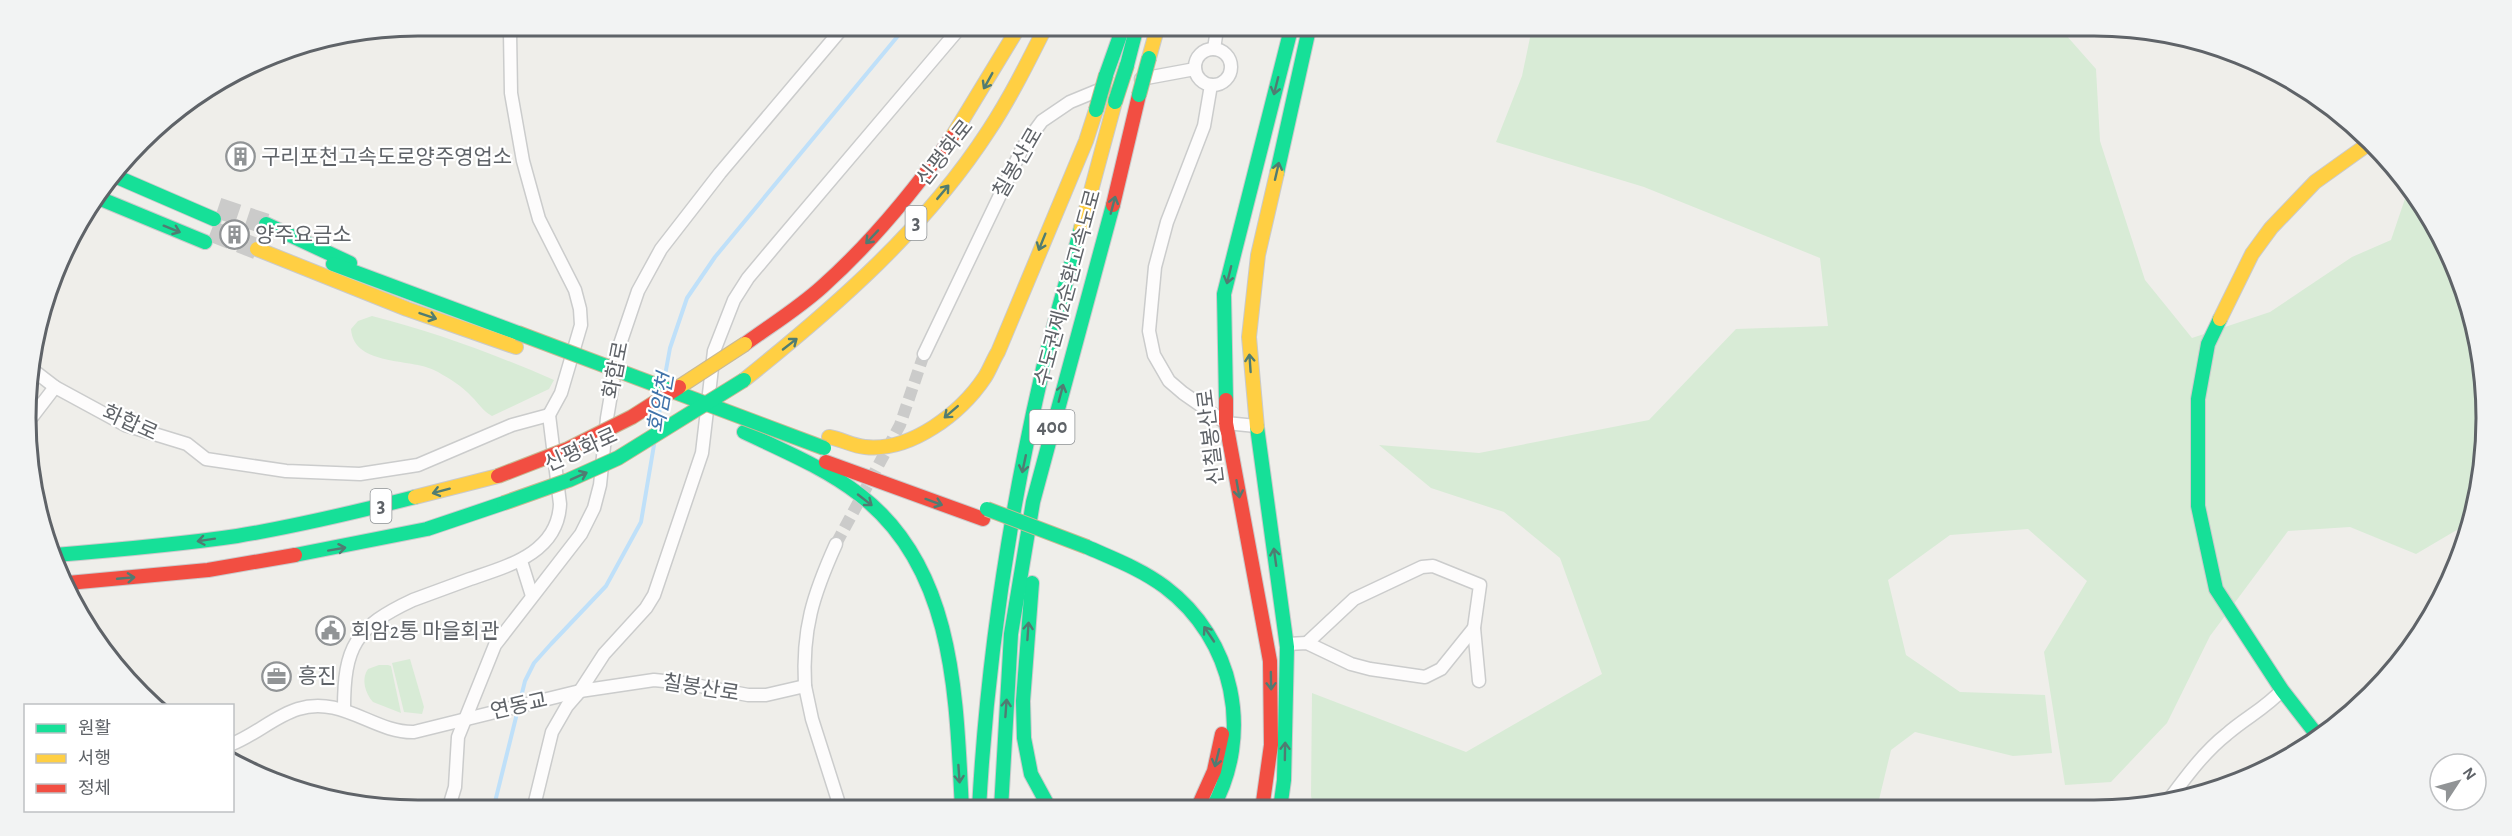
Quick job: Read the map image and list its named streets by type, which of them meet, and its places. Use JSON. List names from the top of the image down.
{
  "streets": {
    "main road": [
      "신평화로",
      "3",
      "수도권제2순환고속도로",
      "400",
      "신칠봉산로"
    ],
    "street": ["칠봉산로", "화합로", "연동교"]
  },
  "crossings": [
    ["칠봉산로", "연동교"],
    ["화합로", "연동교"]
  ],
  "water": ["회암천"],
  "places": {
    "building": ["구리포천고속도로양주영업소", "양주요금소"],
    "public building": ["회암2통 마을회관"],
    "office": ["흥진"]
  },
  "legend": ["원활", "서행", "정체"],
  "north": "top right"
}
